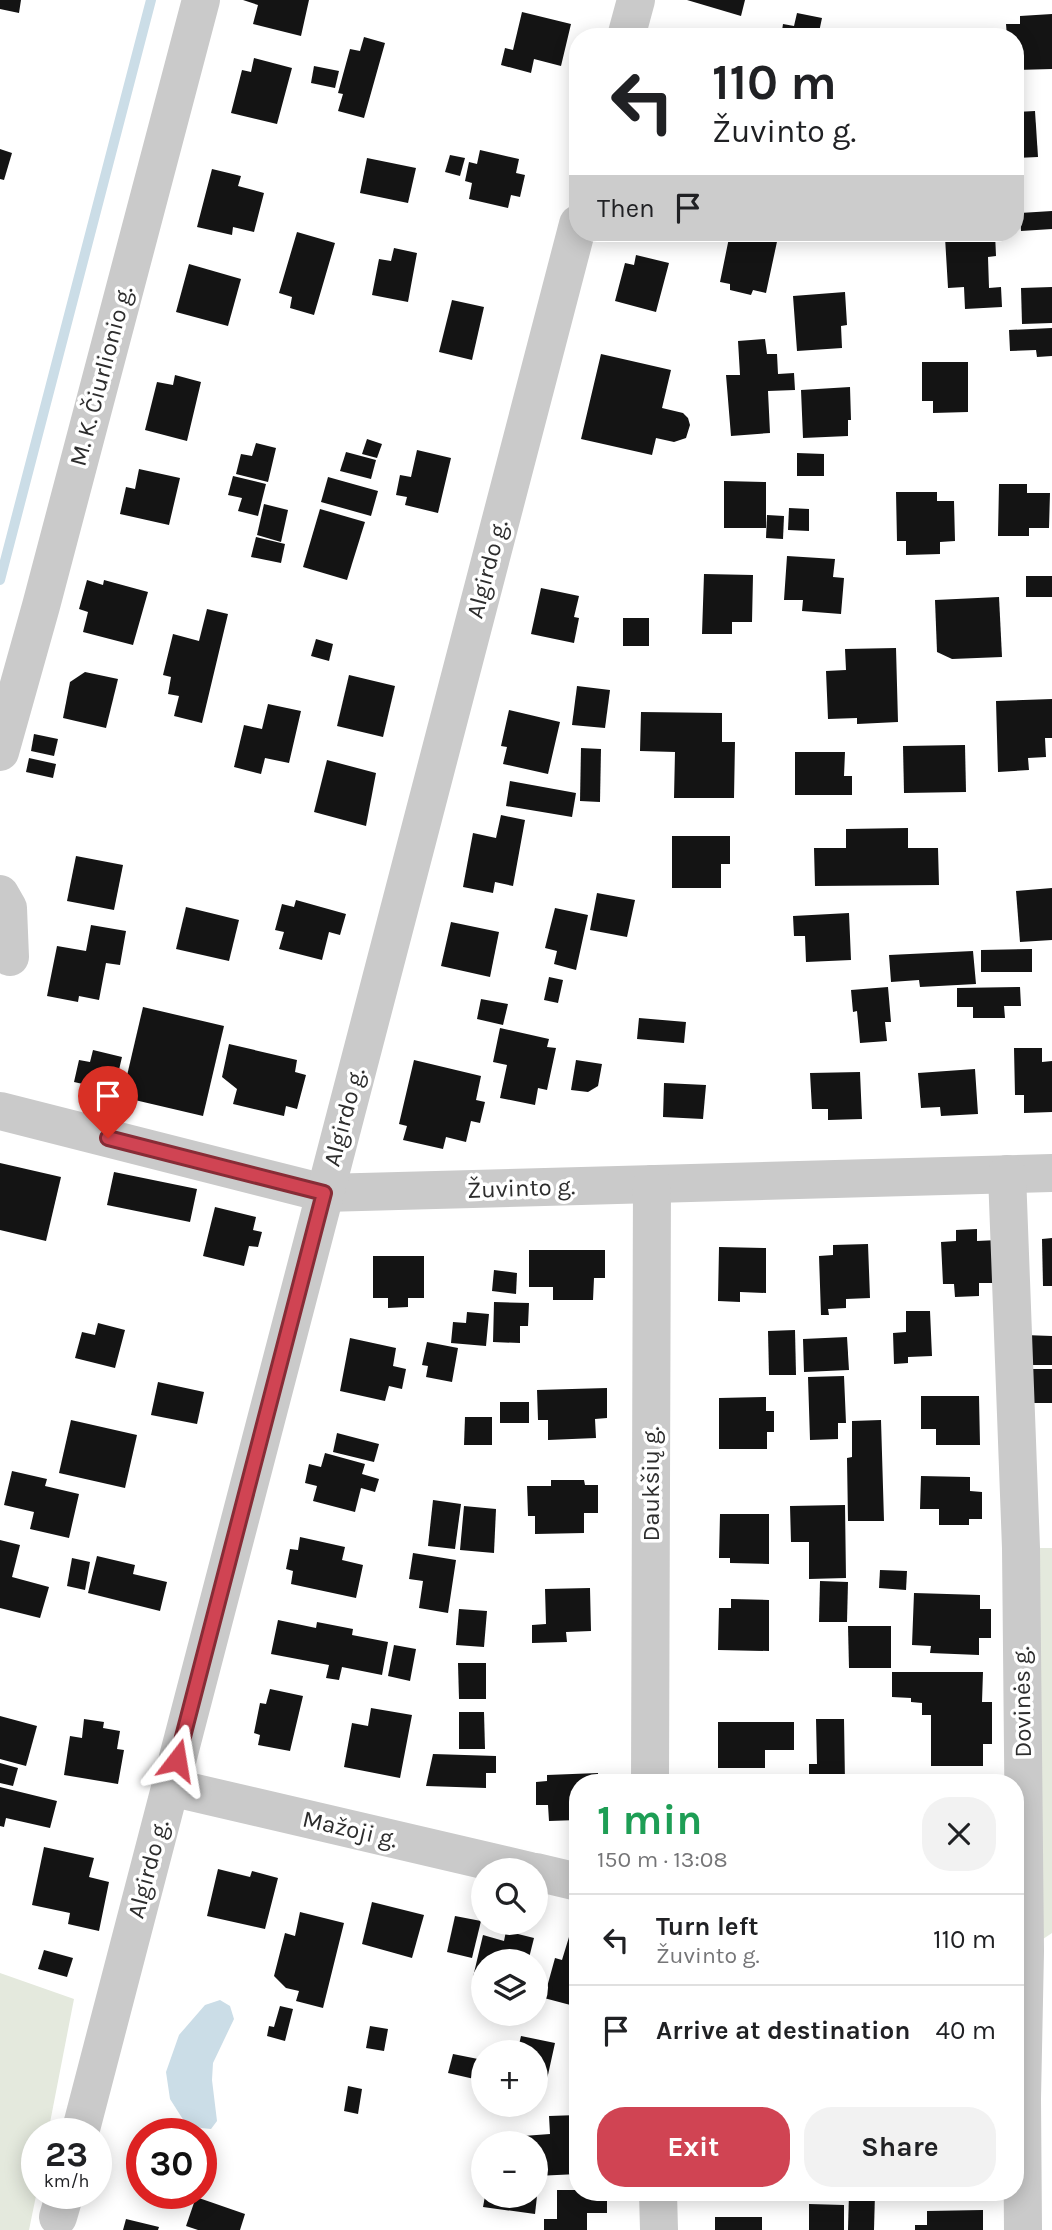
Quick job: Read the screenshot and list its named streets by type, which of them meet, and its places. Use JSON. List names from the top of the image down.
{
  "streets": {
    "street": [
      "M. K. Čiurlionio g.",
      "Algirdo g.",
      "Žuvinto g.",
      "Daukšių g.",
      "Dovinės g.",
      "Mažoji g."
    ]
  },
  "crossings": [
    ["Algirdo g.", "Žuvinto g."],
    ["Algirdo g.", "Mažoji g."],
    ["Žuvinto g.", "Daukšių g."],
    ["Žuvinto g.", "Dovinės g."]
  ],
  "page": {
    "turn": ["110 m", "Žuvinto g."],
    "then": "Then",
    "heading": ["1 min", "150 m · 13:08"],
    "map_buttons": ["+", "−"],
    "list": [
      {
        "name": "Turn left",
        "note": "Žuvinto g.",
        "value": "110 m"
      },
      {
        "name": "Arrive at destination",
        "value": "40 m"
      }
    ],
    "buttons": ["Exit", "Share"],
    "speed": "23 km/h",
    "limit": "30"
  }
}
